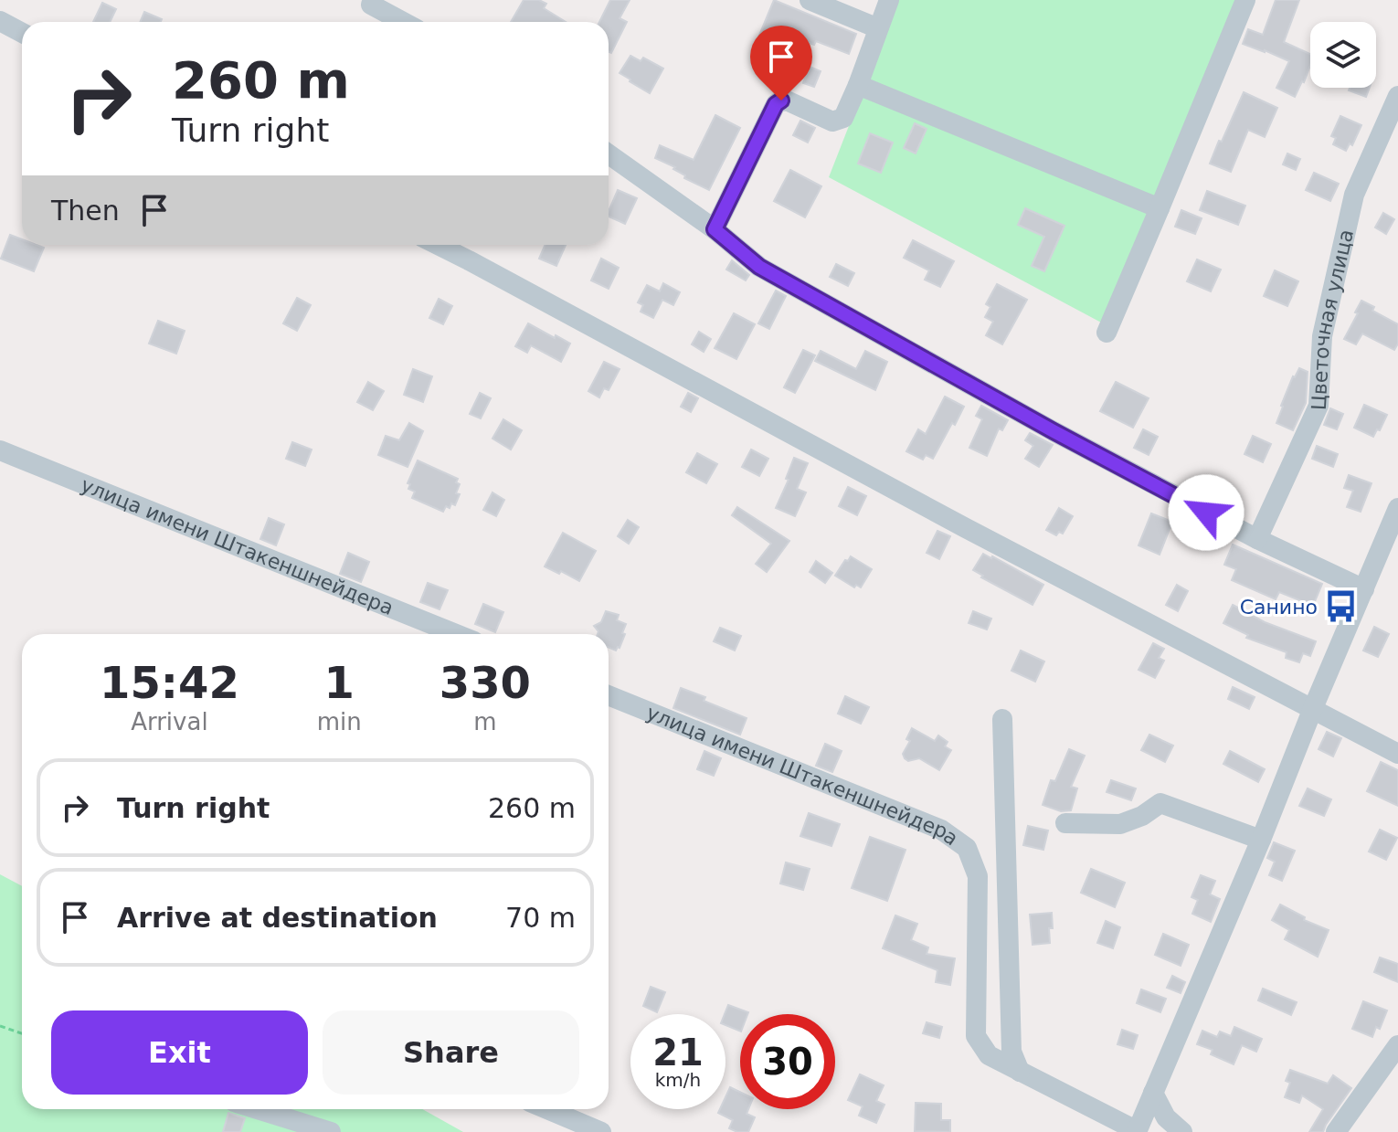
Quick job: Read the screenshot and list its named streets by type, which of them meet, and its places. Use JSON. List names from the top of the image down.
{
  "streets": {
    "street": ["Цветочная улица", "улица имени Штакеншнейдера"]
  },
  "places": {
    "bus stop": ["Санино"]
  },
  "page": {
    "turn": ["260 m", "Turn right"],
    "then": "Then",
    "eta": [
      "15:42",
      "Arrival",
      "1",
      "min",
      "330",
      "m"
    ],
    "list": [
      {
        "name": "Turn right",
        "value": "260 m"
      },
      {
        "name": "Arrive at destination",
        "value": "70 m"
      }
    ],
    "buttons": ["Exit", "Share"],
    "speed": "21 km/h",
    "limit": "30"
  }
}
